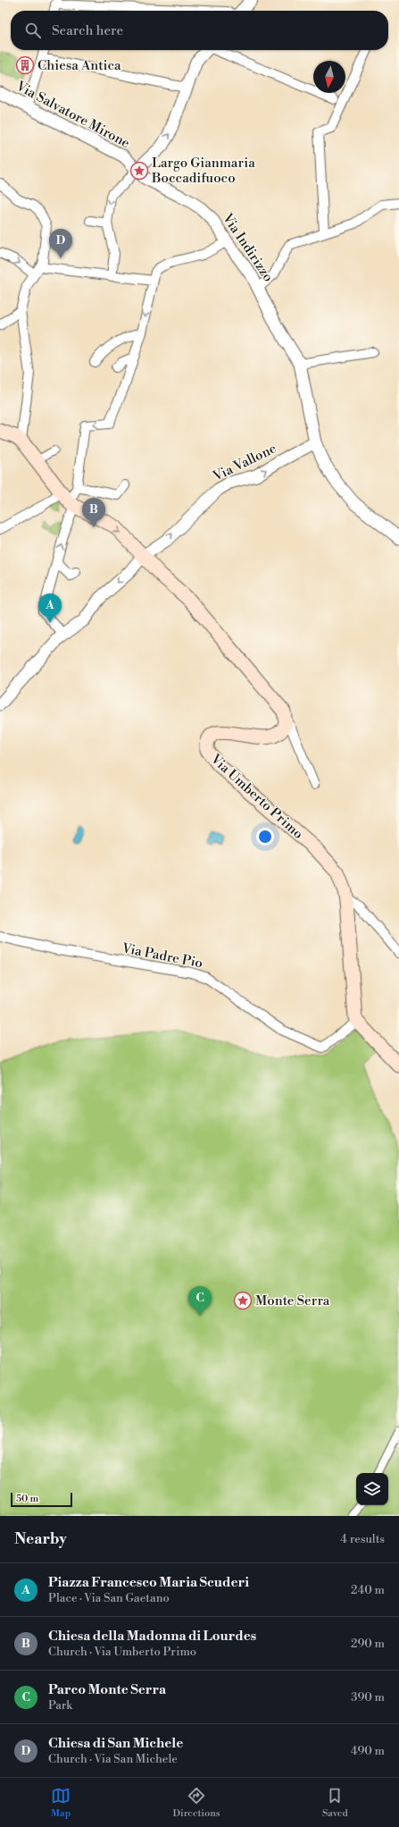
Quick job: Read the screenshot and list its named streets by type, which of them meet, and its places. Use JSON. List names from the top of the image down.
{
  "streets": {
    "main road": ["Via Umberto Primo"],
    "street": [
      "Via Salvatore Mirone",
      "Via Indirizzo",
      "Via Vallone",
      "Via Padre Pio"
    ]
  },
  "crossings": [
    ["Via Salvatore Mirone", "Via Indirizzo"],
    ["Via Indirizzo", "Via Vallone"],
    ["Via Umberto Primo", "Via Padre Pio"]
  ],
  "places": {
    "building": ["Chiesa Antica"],
    "place": ["Largo Gianmaria Boccadifuoco", "Monte Serra"]
  },
  "scale_bar": "50 m",
  "north": "bottom",
  "page": {
    "search": "Search here",
    "pins": [
      "D",
      "B",
      "A",
      "C"
    ],
    "scale": "50 m",
    "heading": ["Nearby", "4 results"],
    "list": [
      {
        "mark": "A",
        "name": "Piazza Francesco Maria Scuderi",
        "note": "Place · Via San Gaetano",
        "value": "240 m"
      },
      {
        "mark": "B",
        "name": "Chiesa della Madonna di Lourdes",
        "note": "Church · Via Umberto Primo",
        "value": "290 m"
      },
      {
        "mark": "C",
        "name": "Parco Monte Serra",
        "note": "Park",
        "value": "390 m"
      },
      {
        "mark": "D",
        "name": "Chiesa di San Michele",
        "note": "Church · Via San Michele",
        "value": "490 m"
      }
    ],
    "nav": ["Map", "Directions", "Saved"]
  }
}
